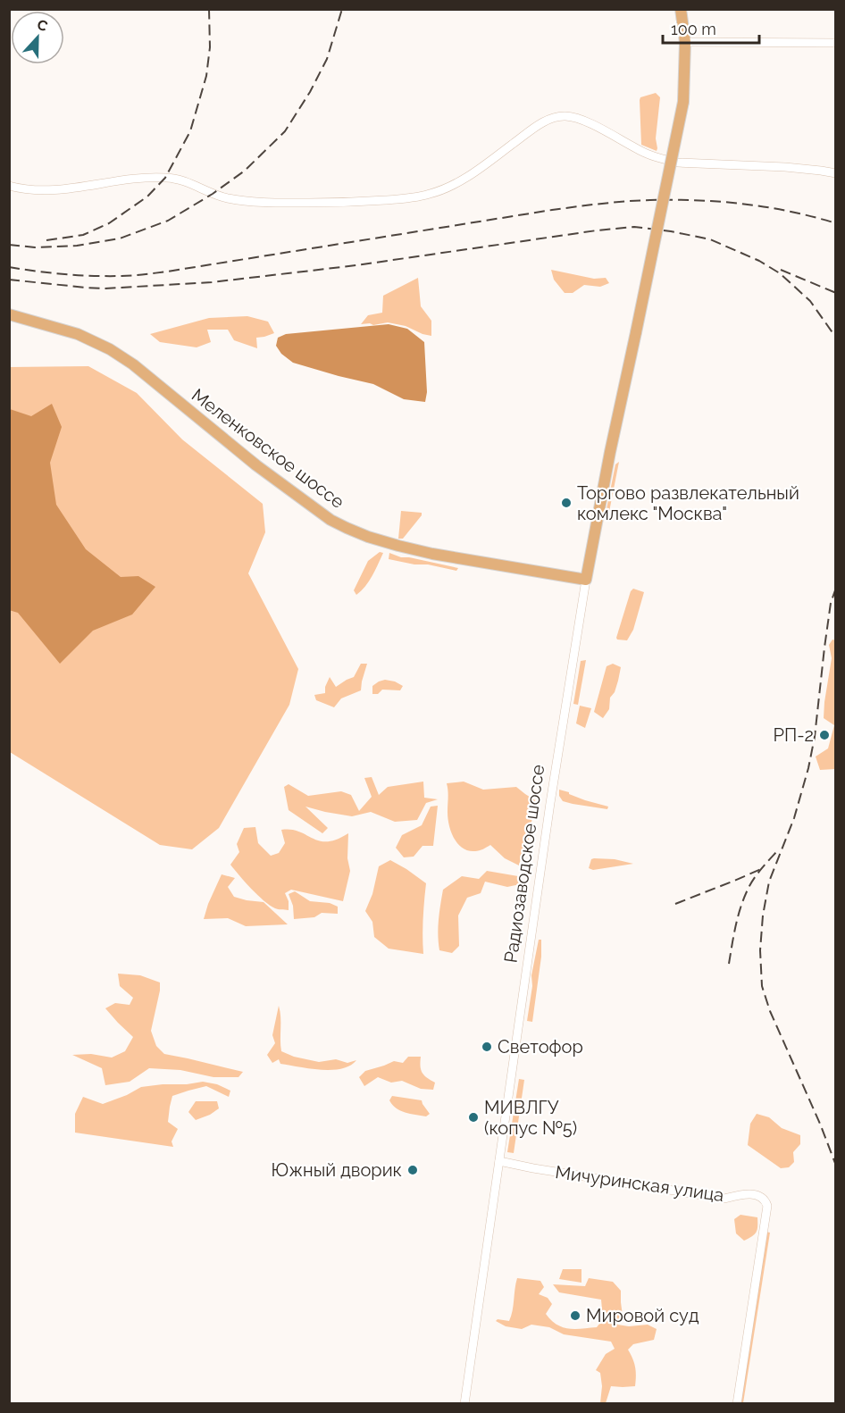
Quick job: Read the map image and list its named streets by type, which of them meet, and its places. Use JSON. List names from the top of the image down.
{
  "streets": {
    "main road": ["Меленковское шоссе", "Радиозаводское шоссе"],
    "street": ["Мичуринская улица"]
  },
  "crossings": [
    ["Меленковское шоссе", "Радиозаводское шоссе"],
    ["Радиозаводское шоссе", "Мичуринская улица"]
  ],
  "places": [
    "Торгово развлекательный комлекс \"Москва\"",
    "РП-2",
    "Светофор",
    "МИВЛГУ (копус №5)",
    "Южный дворик",
    "Мировой суд"
  ],
  "scale_bar": "100 m",
  "north": "top"
}
